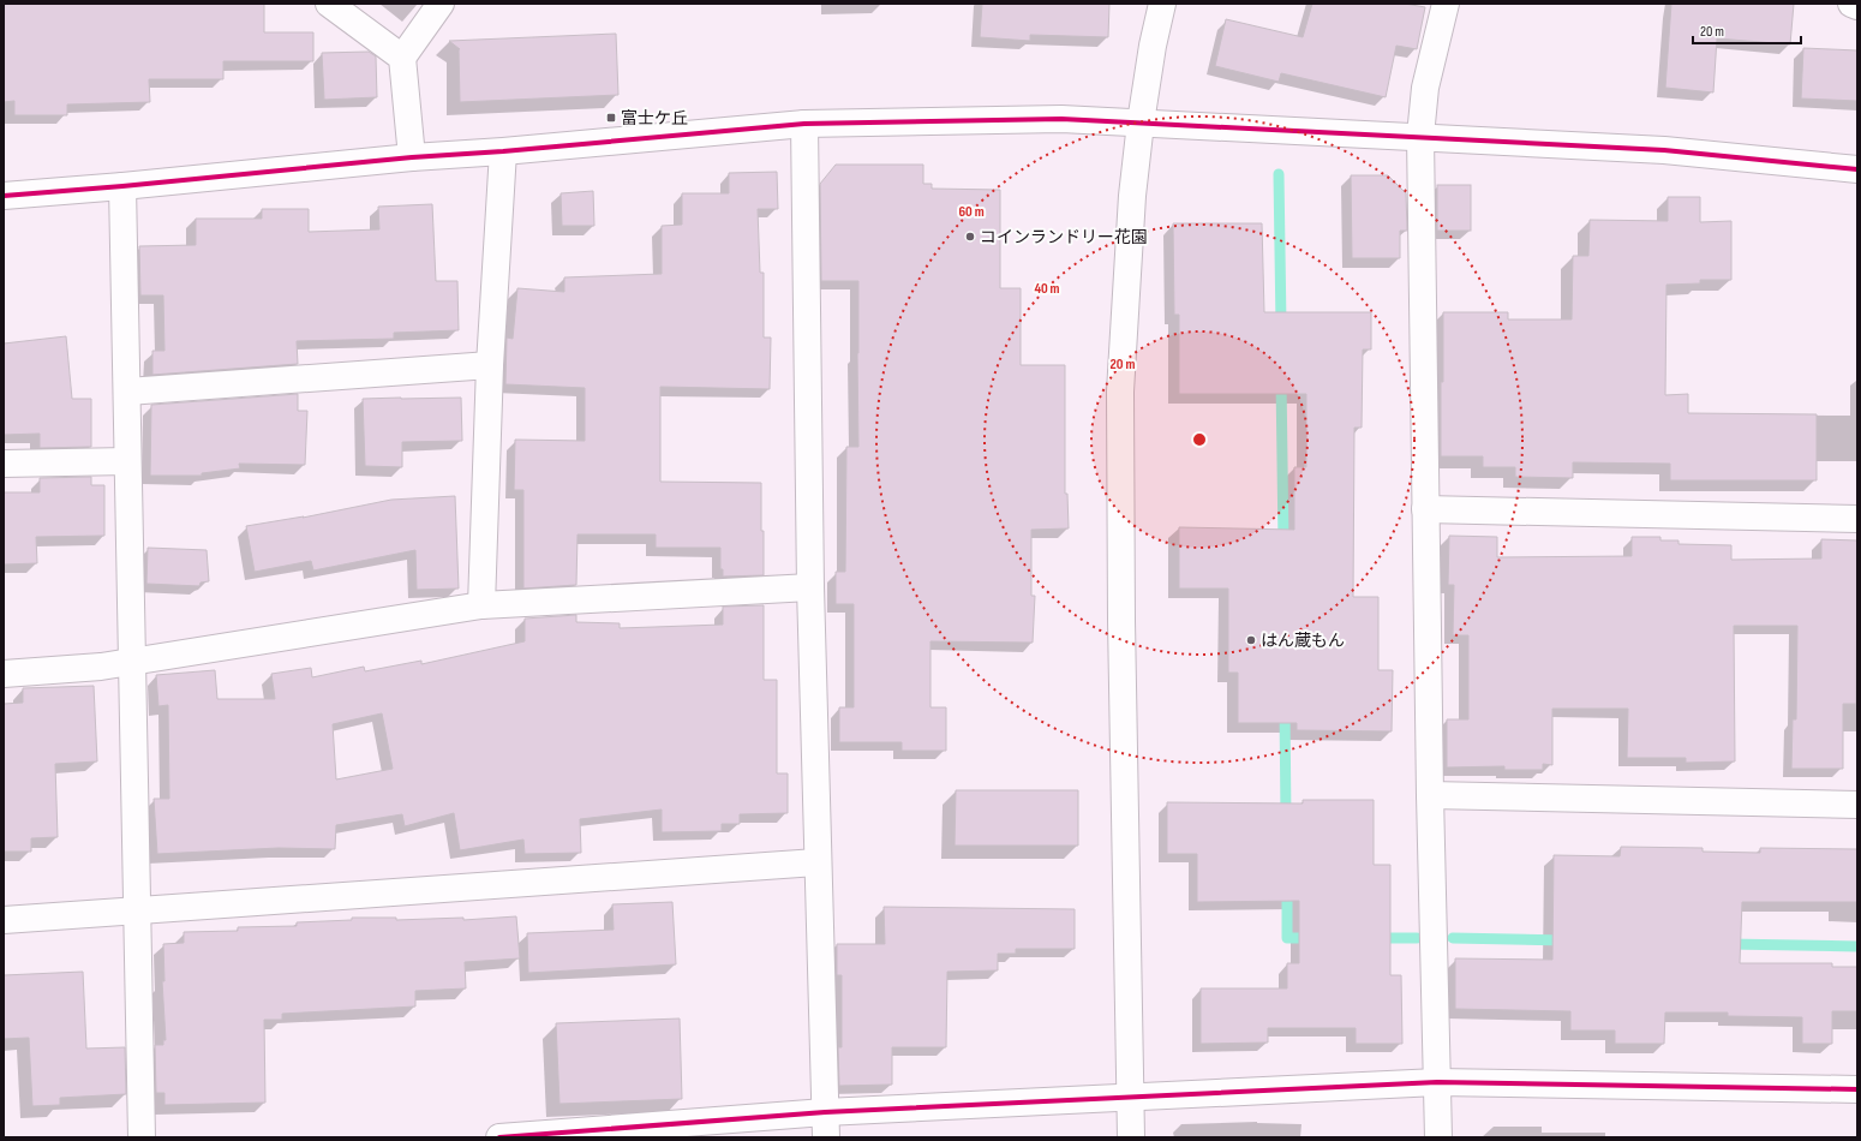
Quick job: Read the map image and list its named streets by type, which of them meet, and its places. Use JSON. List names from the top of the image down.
{
  "places": {
    "transit": ["富士ケ丘"],
    "other": ["コインランドリー花園", "はん蔵もん"]
  },
  "scale_bar": "20 m",
  "rings": ["60 m", "40 m", "20 m"]
}
